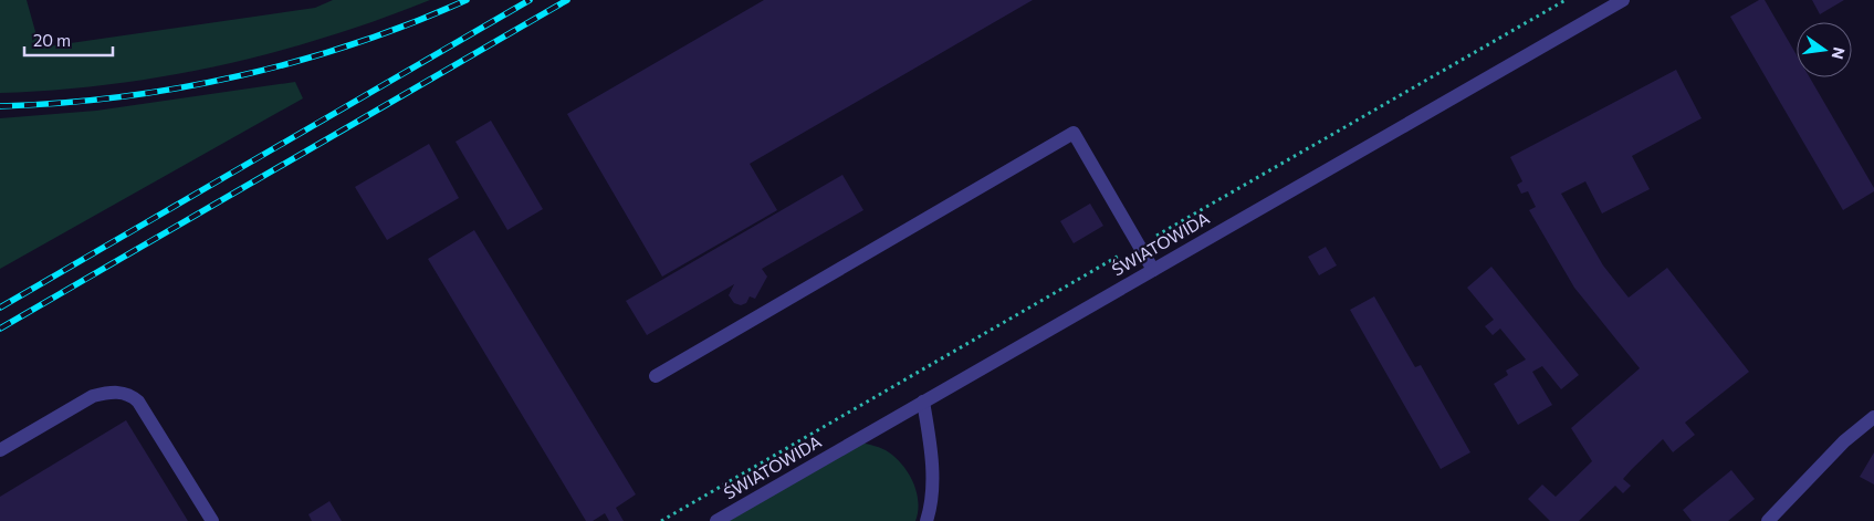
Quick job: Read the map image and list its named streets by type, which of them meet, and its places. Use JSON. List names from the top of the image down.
{
  "streets": {
    "street": ["ŚWIATOWIDA"]
  },
  "scale_bar": "20 m",
  "north": "right"
}
